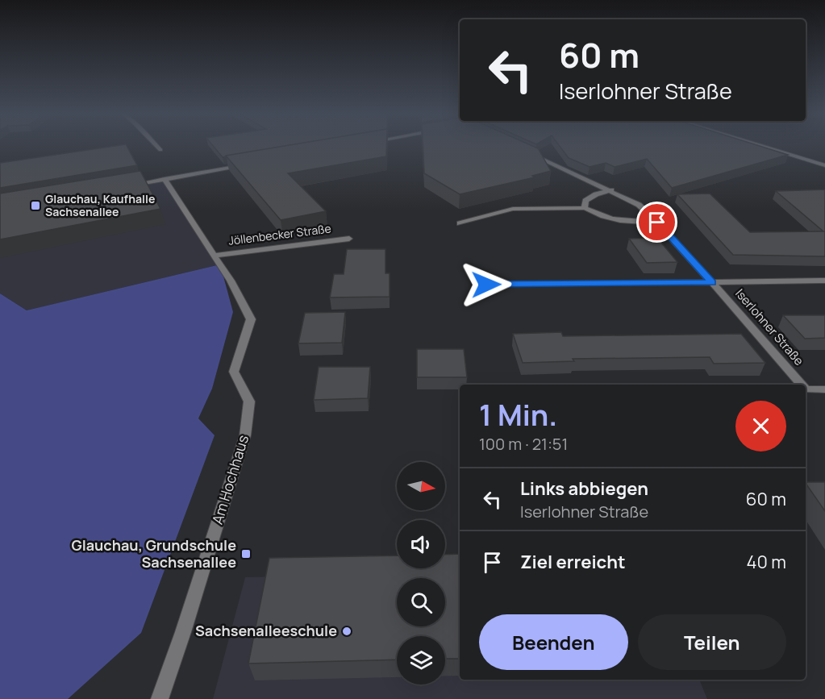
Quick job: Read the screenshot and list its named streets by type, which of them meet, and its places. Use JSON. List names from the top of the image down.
{
  "streets": {
    "street": ["Jöllenbecker Straße", "Iserlohner Straße", "Am Hochhaus"]
  },
  "crossings": [
    ["Jöllenbecker Straße", "Am Hochhaus"]
  ],
  "places": {
    "transit": ["Glauchau, Kaufhalle Sachsenallee", "Glauchau, Grundschule Sachsenallee"],
    "other": ["Sachsenalleeschule"]
  },
  "north": "right",
  "page": {
    "turn": ["60 m", "Iserlohner Straße"],
    "heading": ["1 Min.", "100 m · 21:51"],
    "list": [
      {
        "name": "Links abbiegen",
        "note": "Iserlohner Straße",
        "value": "60 m"
      },
      {
        "name": "Ziel erreicht",
        "value": "40 m"
      }
    ],
    "buttons": ["Beenden", "Teilen"]
  }
}
